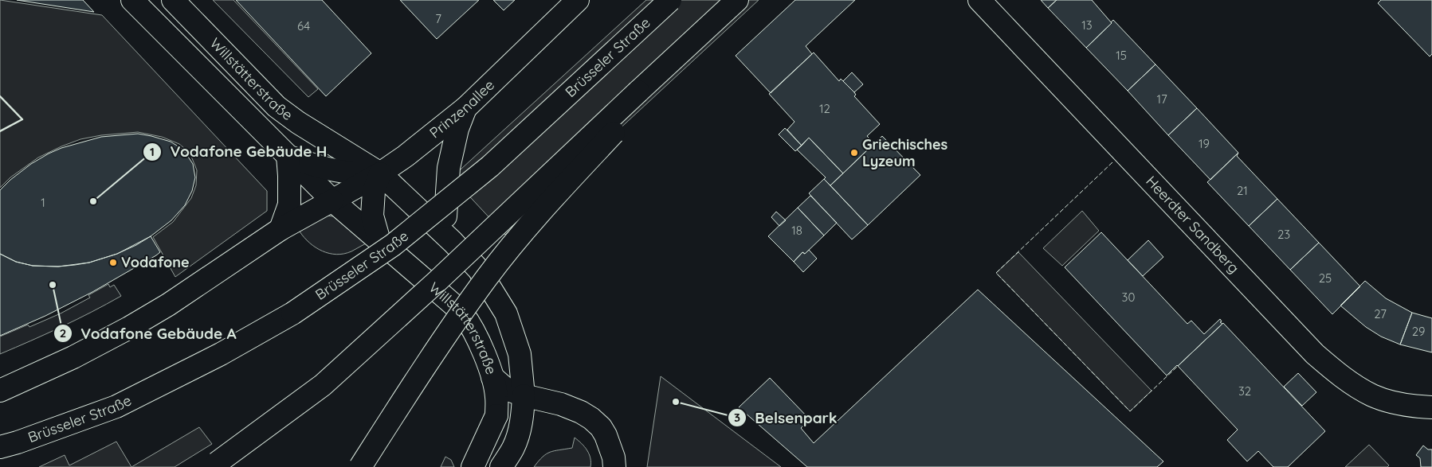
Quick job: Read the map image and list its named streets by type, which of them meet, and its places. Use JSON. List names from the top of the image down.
{
  "streets": {
    "main road": [
      "Brüsseler Straße",
      "Willstätterstraße",
      "Prinzenallee",
      "Heerdter Sandberg"
    ]
  },
  "crossings": [
    ["Willstätterstraße", "Prinzenallee"]
  ],
  "places": [
    "Griechisches Lyzeum",
    "Vodafone Gebäude H",
    "Vodafone",
    "Vodafone Gebäude A",
    "Belsenpark"
  ],
  "house_numbers": [
    "7",
    "13",
    "64",
    "15",
    "17",
    "12",
    "19",
    "21",
    "1",
    "18",
    "23",
    "25",
    "30",
    "27",
    "29",
    "32"
  ]
}
